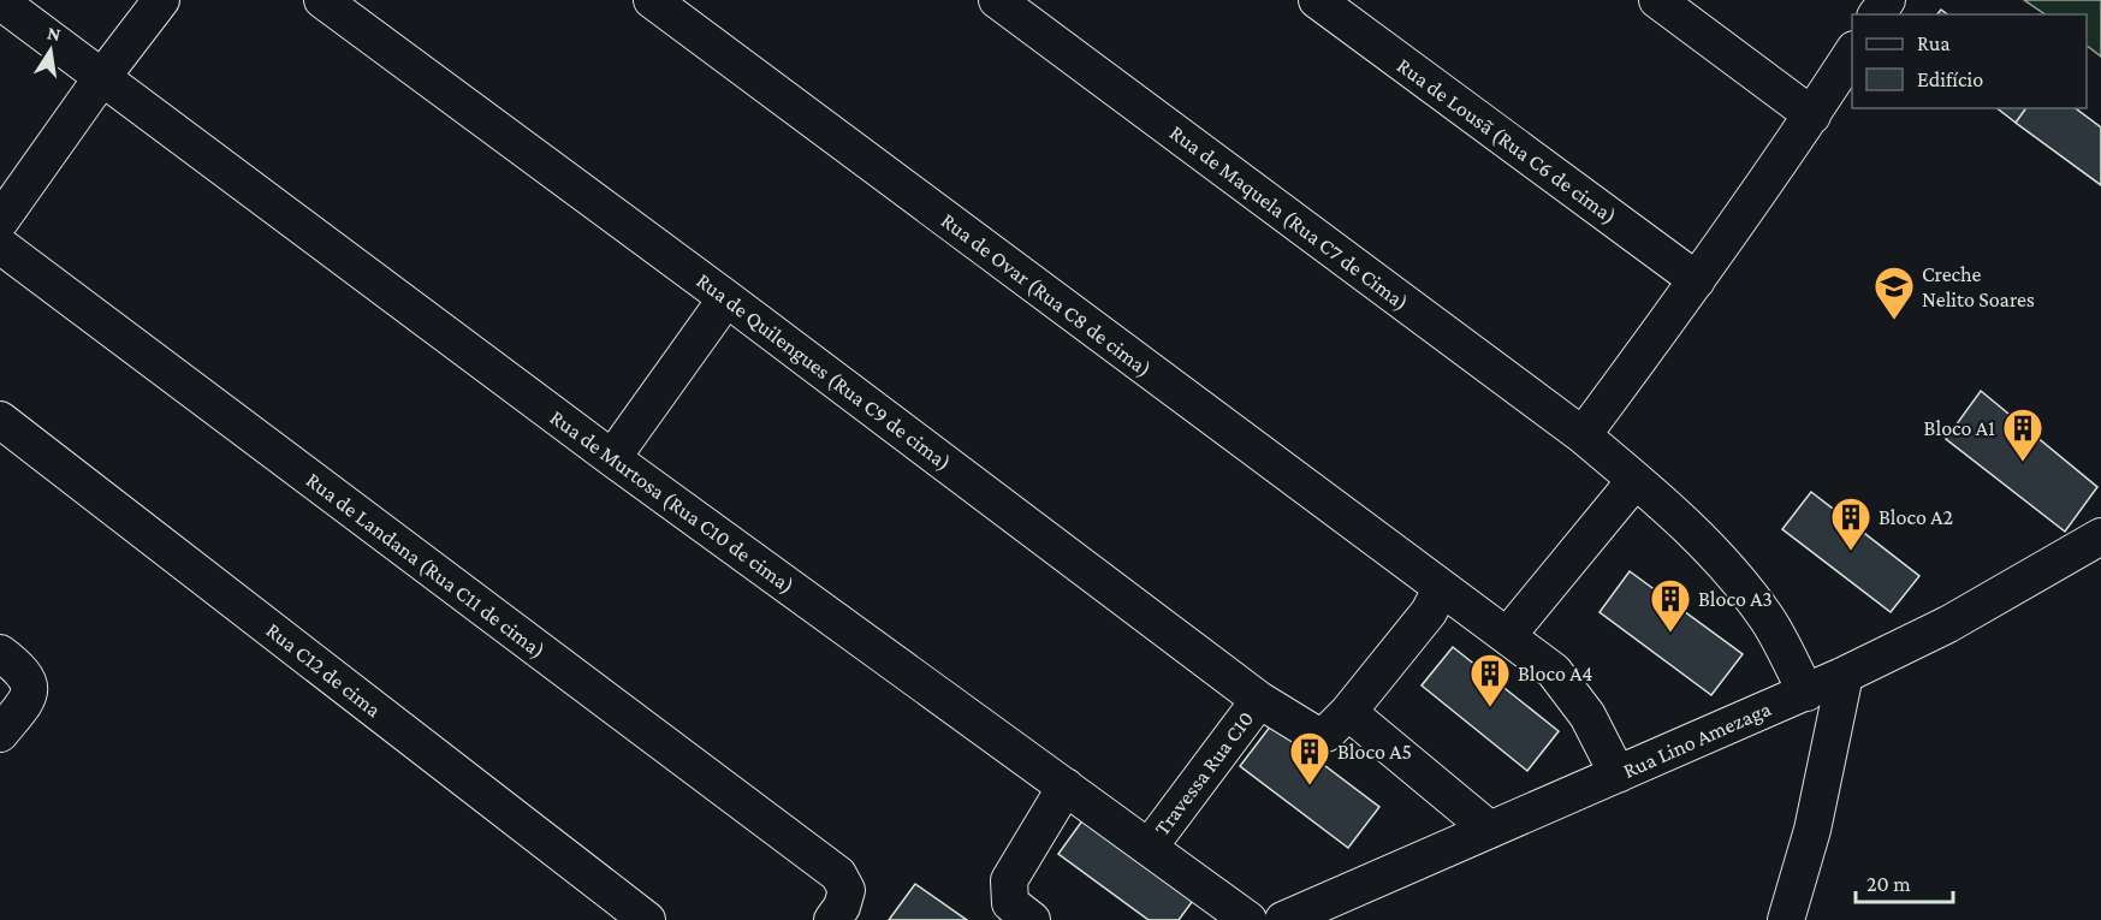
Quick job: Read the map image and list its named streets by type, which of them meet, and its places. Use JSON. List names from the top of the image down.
{
  "streets": {
    "street": [
      "Rua de Lousã (Rua C6 de cima)",
      "Rua de Maquela (Rua C7 de Cima)",
      "Rua de Ovar (Rua C8 de cima)",
      "Rua de Quilengues (Rua C9 de cima)",
      "Rua de Murtosa (Rua C10 de cima)",
      "Rua de Landana (Rua C11 de cima)",
      "Rua C12 de cima",
      "Rua Lino Amezaga",
      "Travessa Rua C10"
    ]
  },
  "crossings": [
    ["Rua de Maquela (Rua C7 de Cima)", "Rua Lino Amezaga"],
    ["Rua de Ovar (Rua C8 de cima)", "Rua Lino Amezaga"],
    ["Rua de Quilengues (Rua C9 de cima)", "Rua Lino Amezaga"],
    ["Rua de Quilengues (Rua C9 de cima)", "Travessa Rua C10"],
    ["Rua de Murtosa (Rua C10 de cima)", "Travessa Rua C10"]
  ],
  "places": {
    "school or university": ["Creche Nelito Soares"],
    "building": [
      "Bloco A1",
      "Bloco A2",
      "Bloco A3",
      "Bloco A4",
      "Bloco A5"
    ]
  },
  "legend": ["Rua", "Edifício"],
  "scale_bar": "20 m",
  "north": "top"
}
